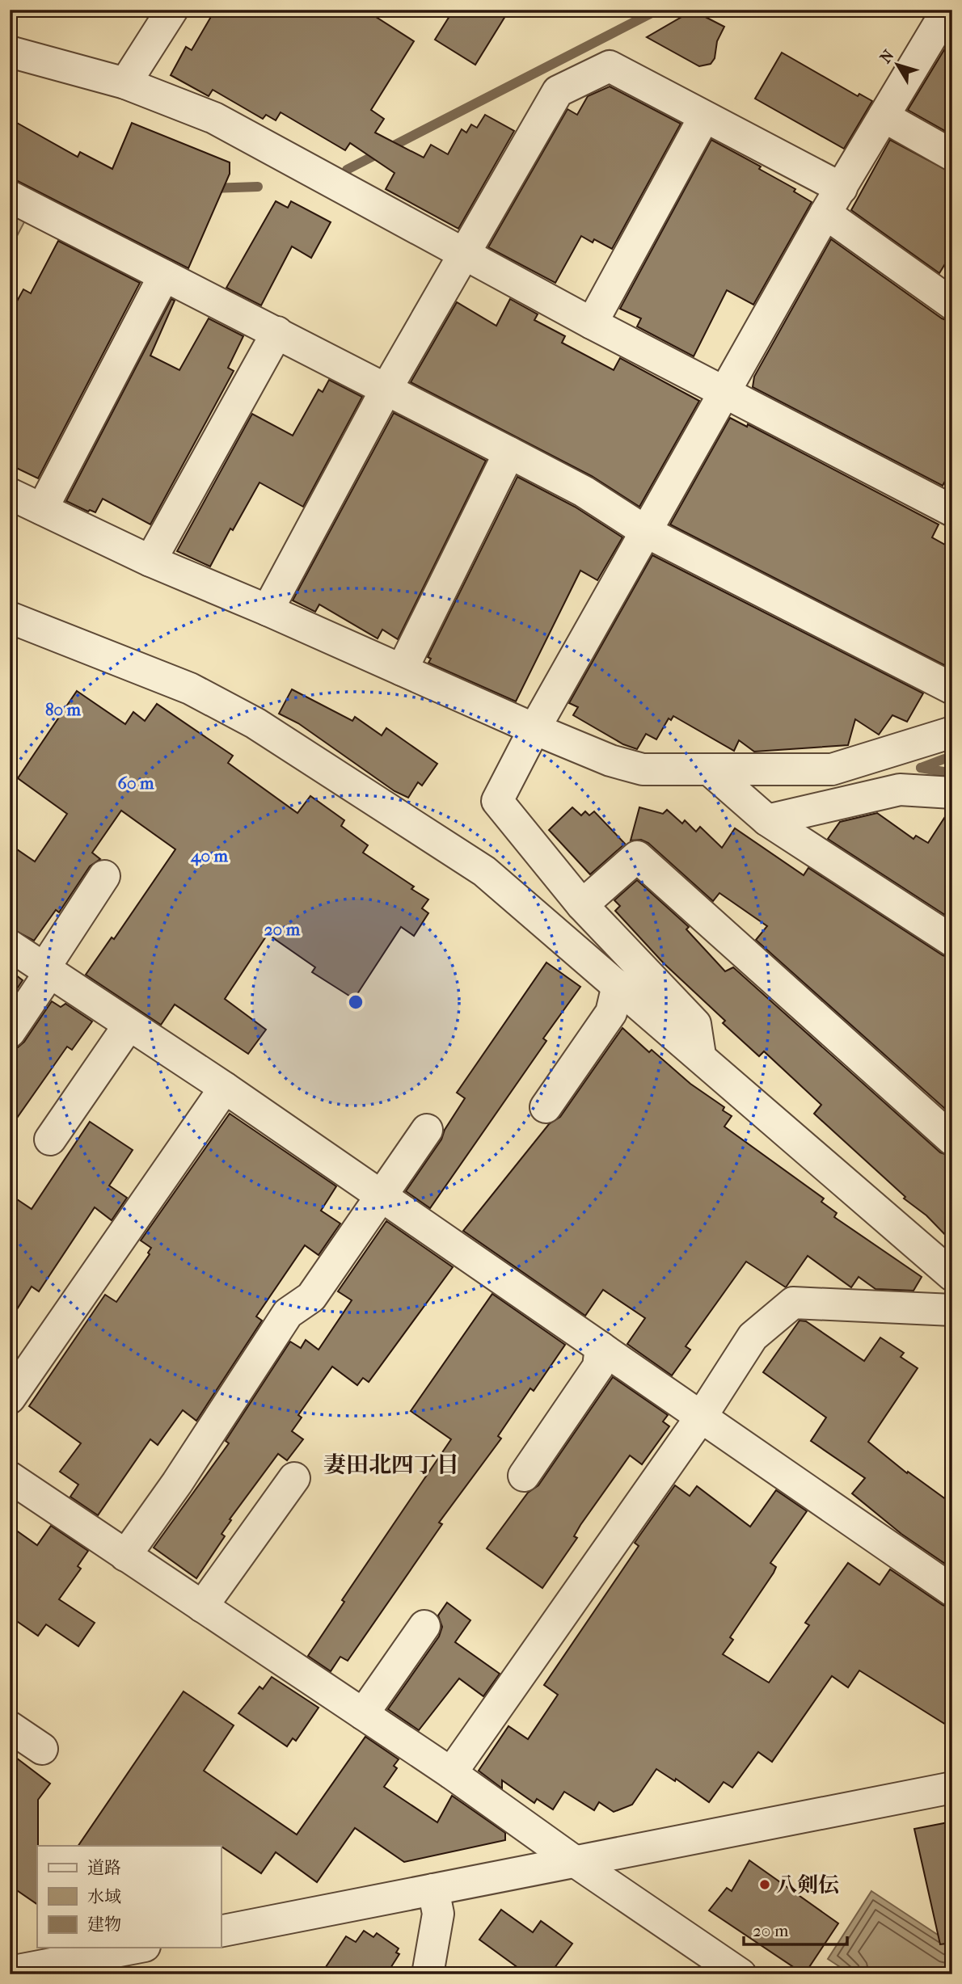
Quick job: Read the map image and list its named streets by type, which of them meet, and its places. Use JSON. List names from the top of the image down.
{
  "districts": ["妻田北四丁目"],
  "places": ["八剣伝"],
  "legend": ["道路", "水域", "建物"],
  "scale_bar": "20 m",
  "north": "top left",
  "rings": [
    "80 m",
    "60 m",
    "40 m",
    "20 m"
  ]
}
